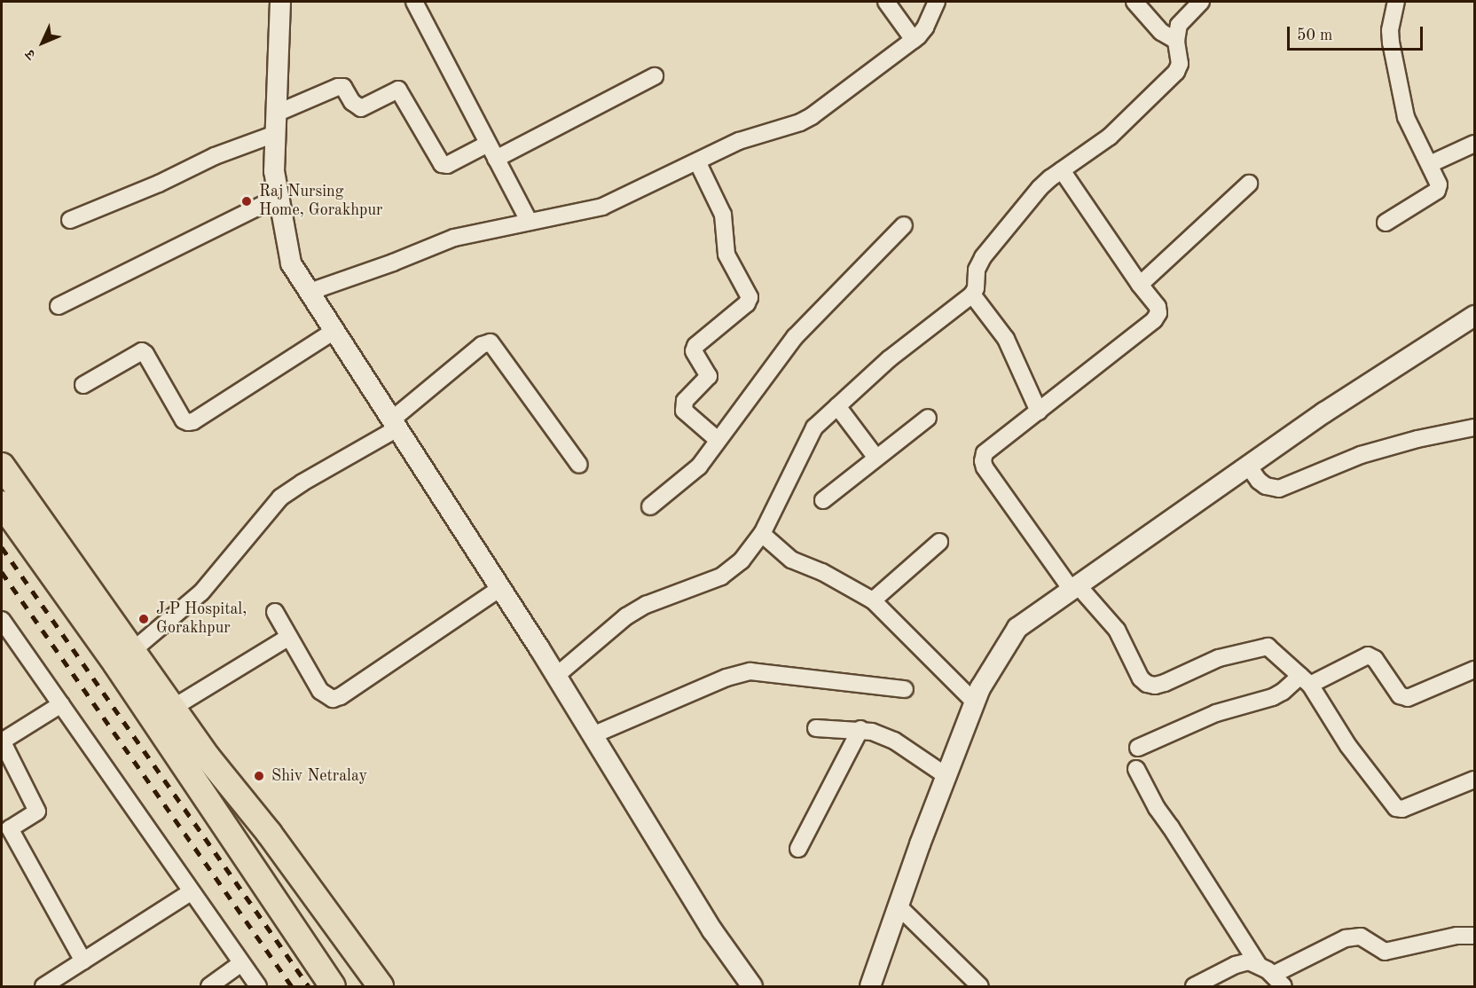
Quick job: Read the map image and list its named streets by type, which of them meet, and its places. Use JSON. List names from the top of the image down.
{
  "places": ["Raj Nursing Home, Gorakhpur", "J.P Hospital, Gorakhpur", "Shiv Netralay"],
  "scale_bar": "50 m",
  "north": "bottom left"
}
